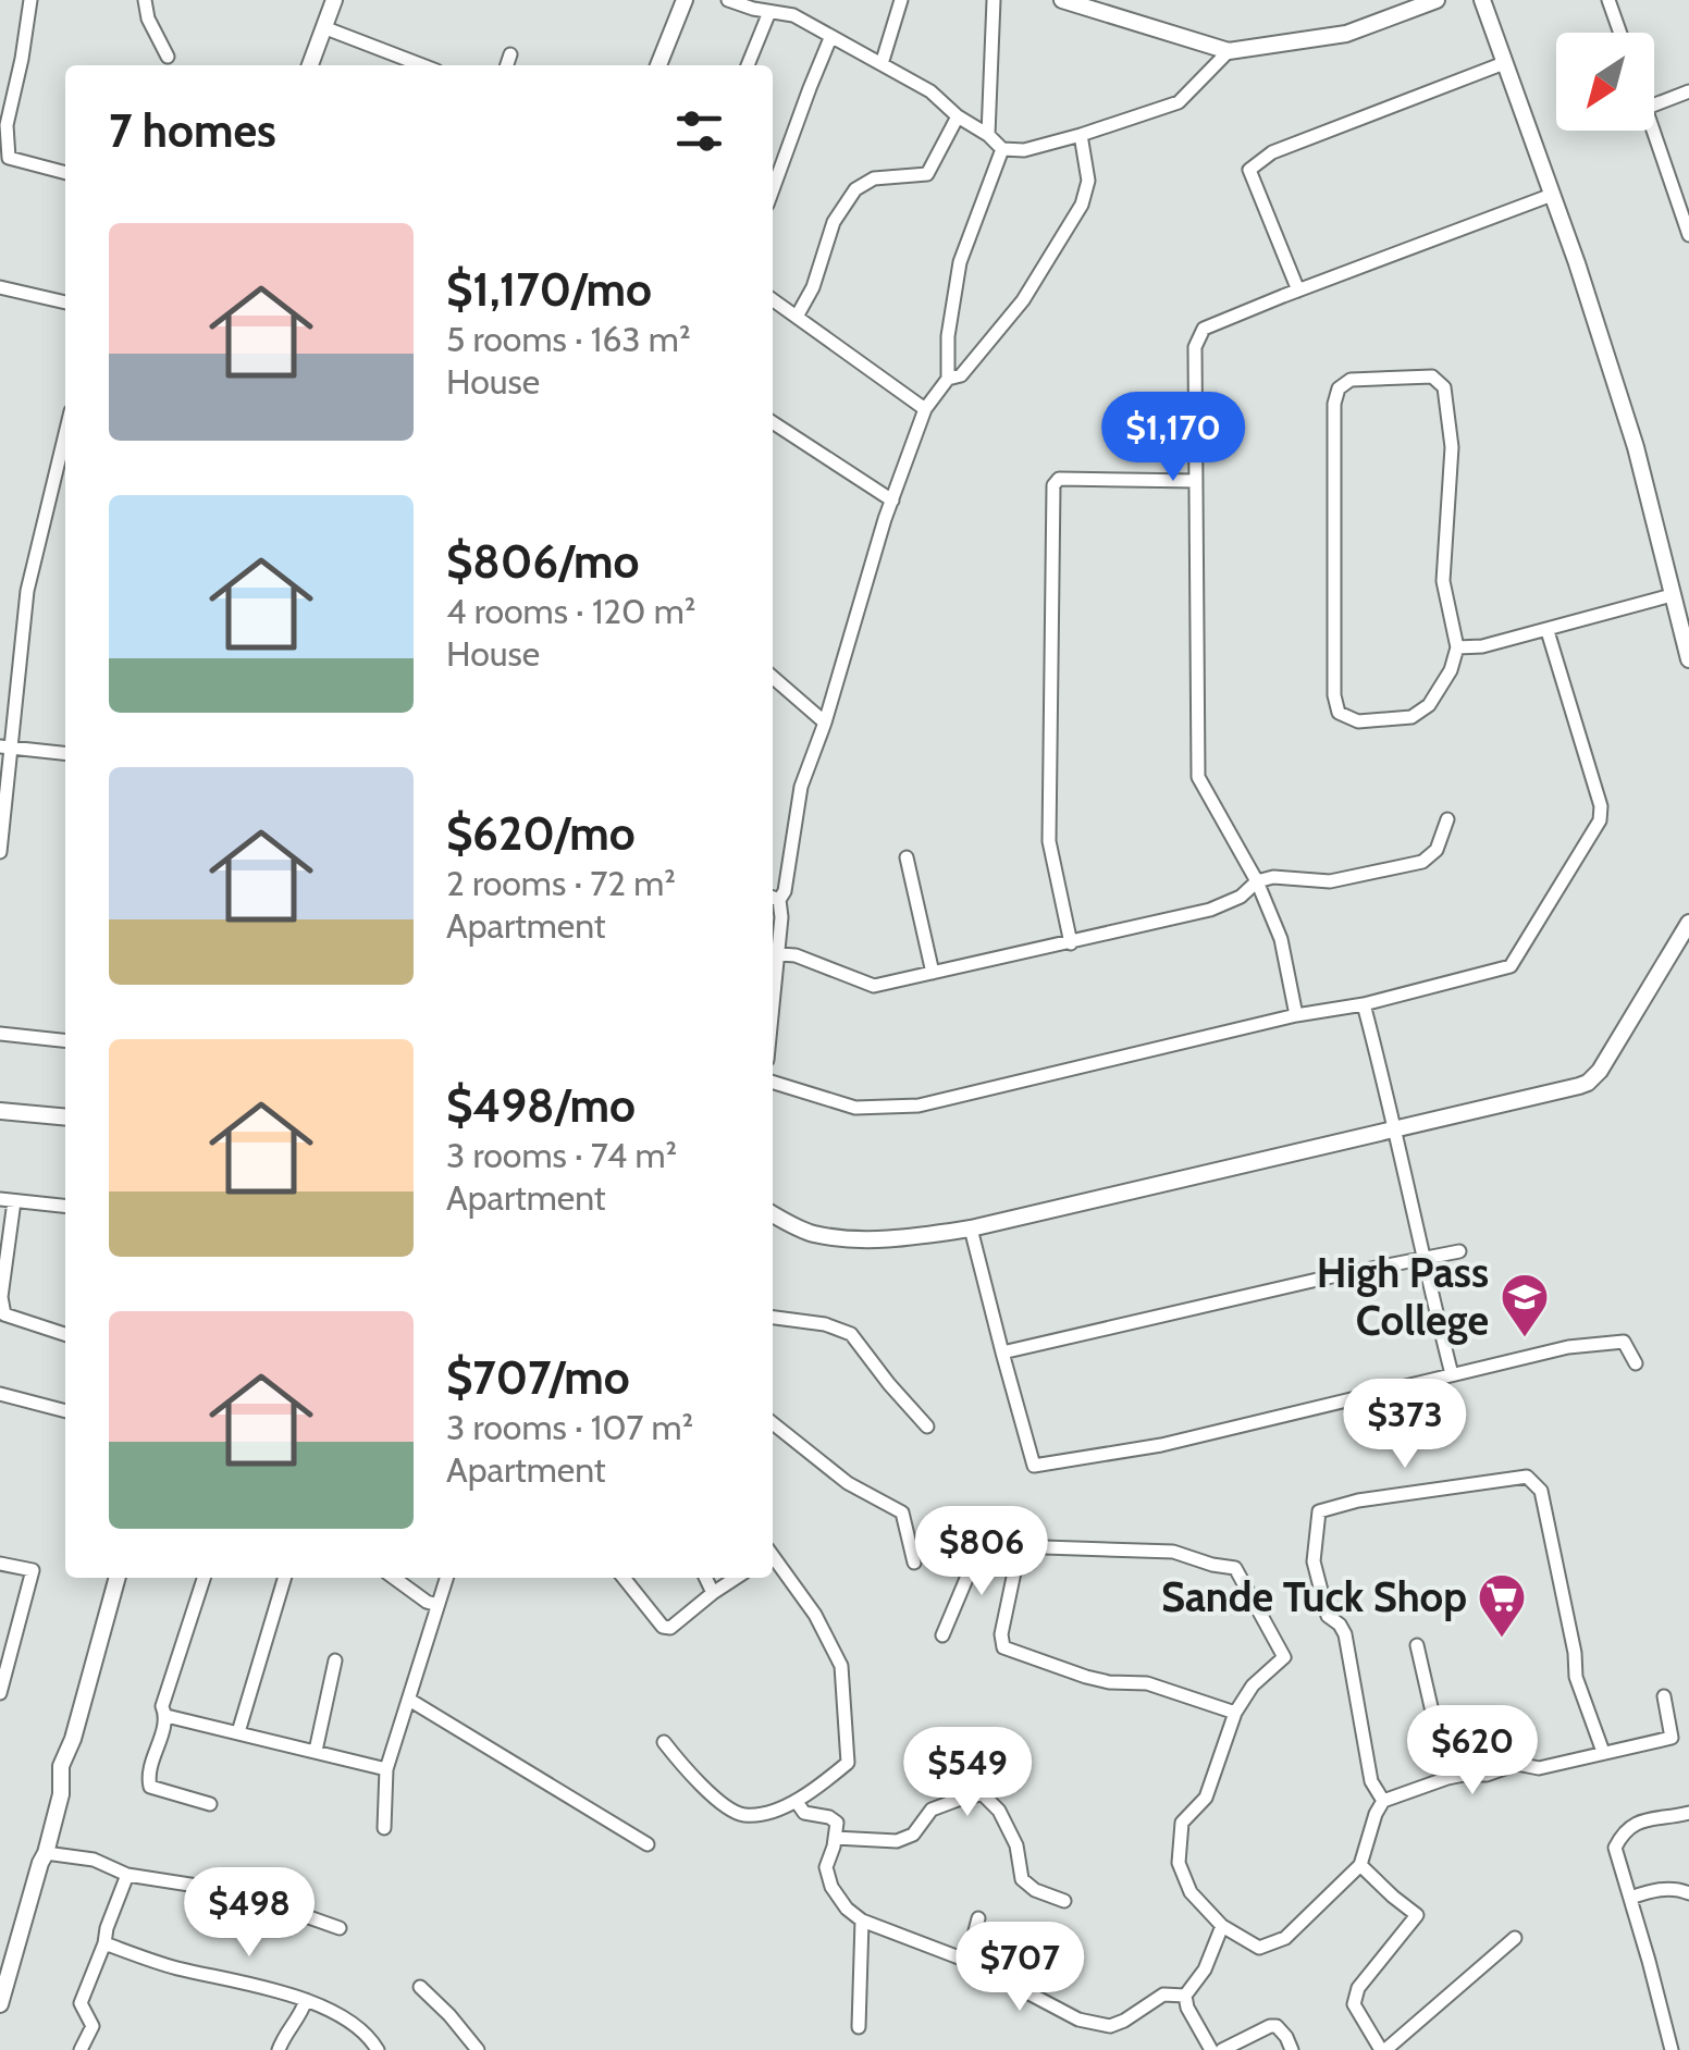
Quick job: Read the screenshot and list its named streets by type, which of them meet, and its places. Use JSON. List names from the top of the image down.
{
  "places": {
    "school or university": ["High Pass College"],
    "supermarket": ["Sande Tuck Shop"]
  },
  "north": "bottom left",
  "page": {
    "heading": "7 homes",
    "list": [
      {
        "name": "$1,170/mo",
        "note": "5 rooms · 163 m² · House"
      },
      {
        "name": "$806/mo",
        "note": "4 rooms · 120 m² · House"
      },
      {
        "name": "$620/mo",
        "note": "2 rooms · 72 m² · Apartment"
      },
      {
        "name": "$498/mo",
        "note": "3 rooms · 74 m² · Apartment"
      },
      {
        "name": "$707/mo",
        "note": "3 rooms · 107 m² · Apartment"
      }
    ],
    "price": [
      "$1,170",
      "$373",
      "$806",
      "$620",
      "$549",
      "$498",
      "$707"
    ]
  }
}
